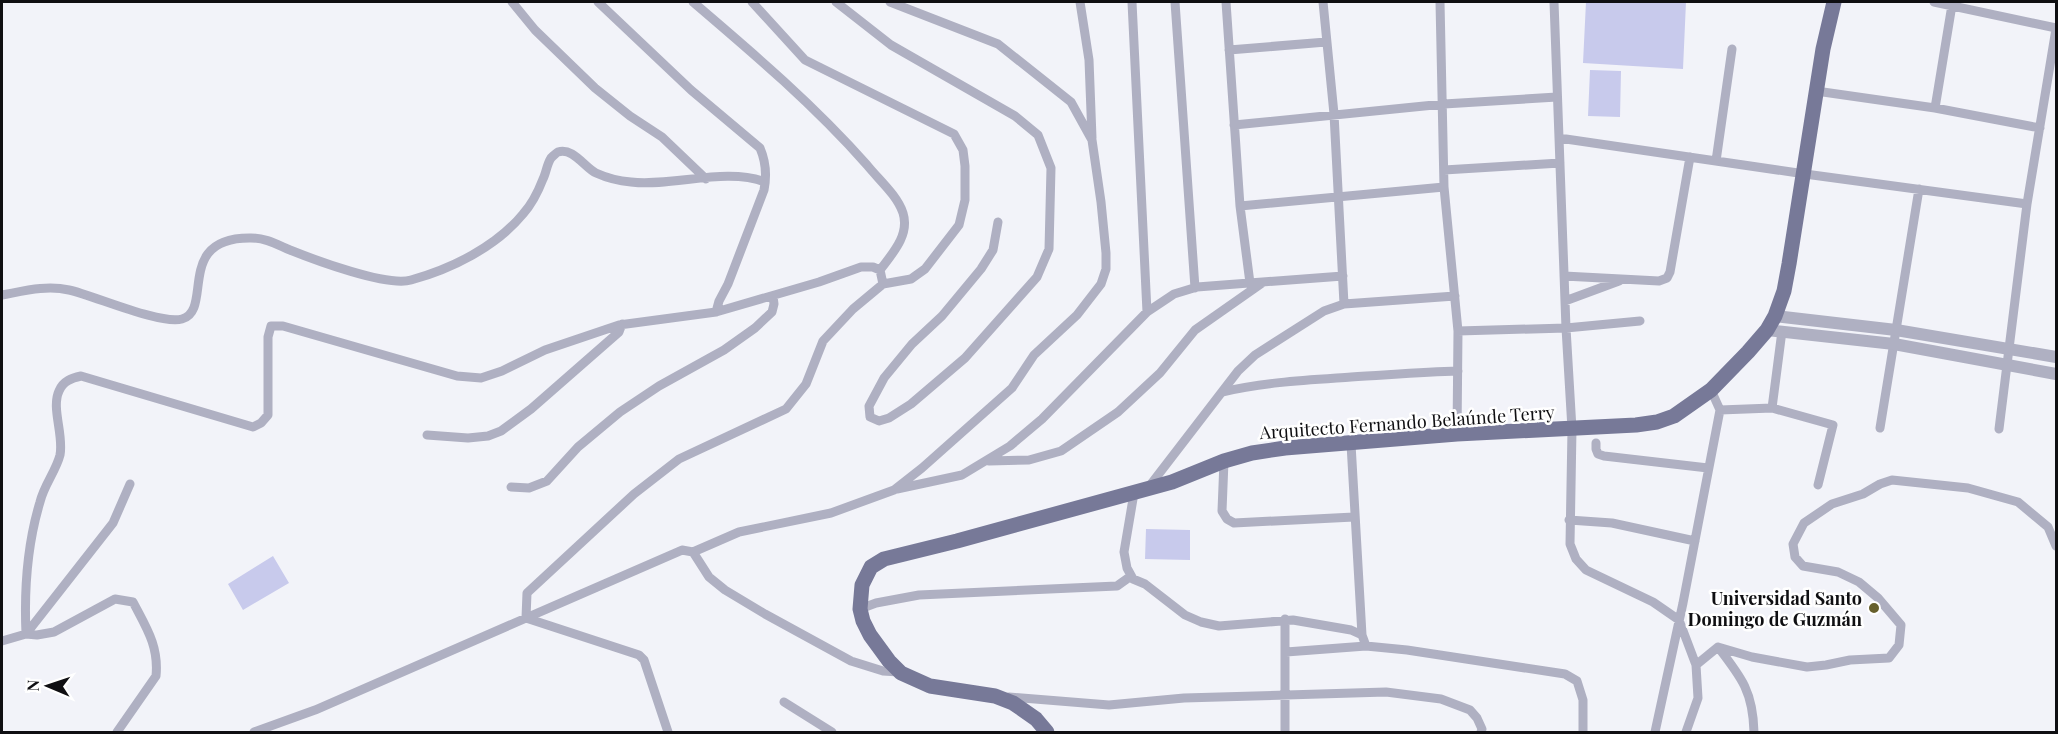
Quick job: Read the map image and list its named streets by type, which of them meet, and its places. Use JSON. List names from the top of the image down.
{
  "streets": {
    "main road": ["Arquitecto Fernando Belaúnde Terry"]
  },
  "places": ["Universidad Santo Domingo de Guzmán"],
  "north": "left"
}
